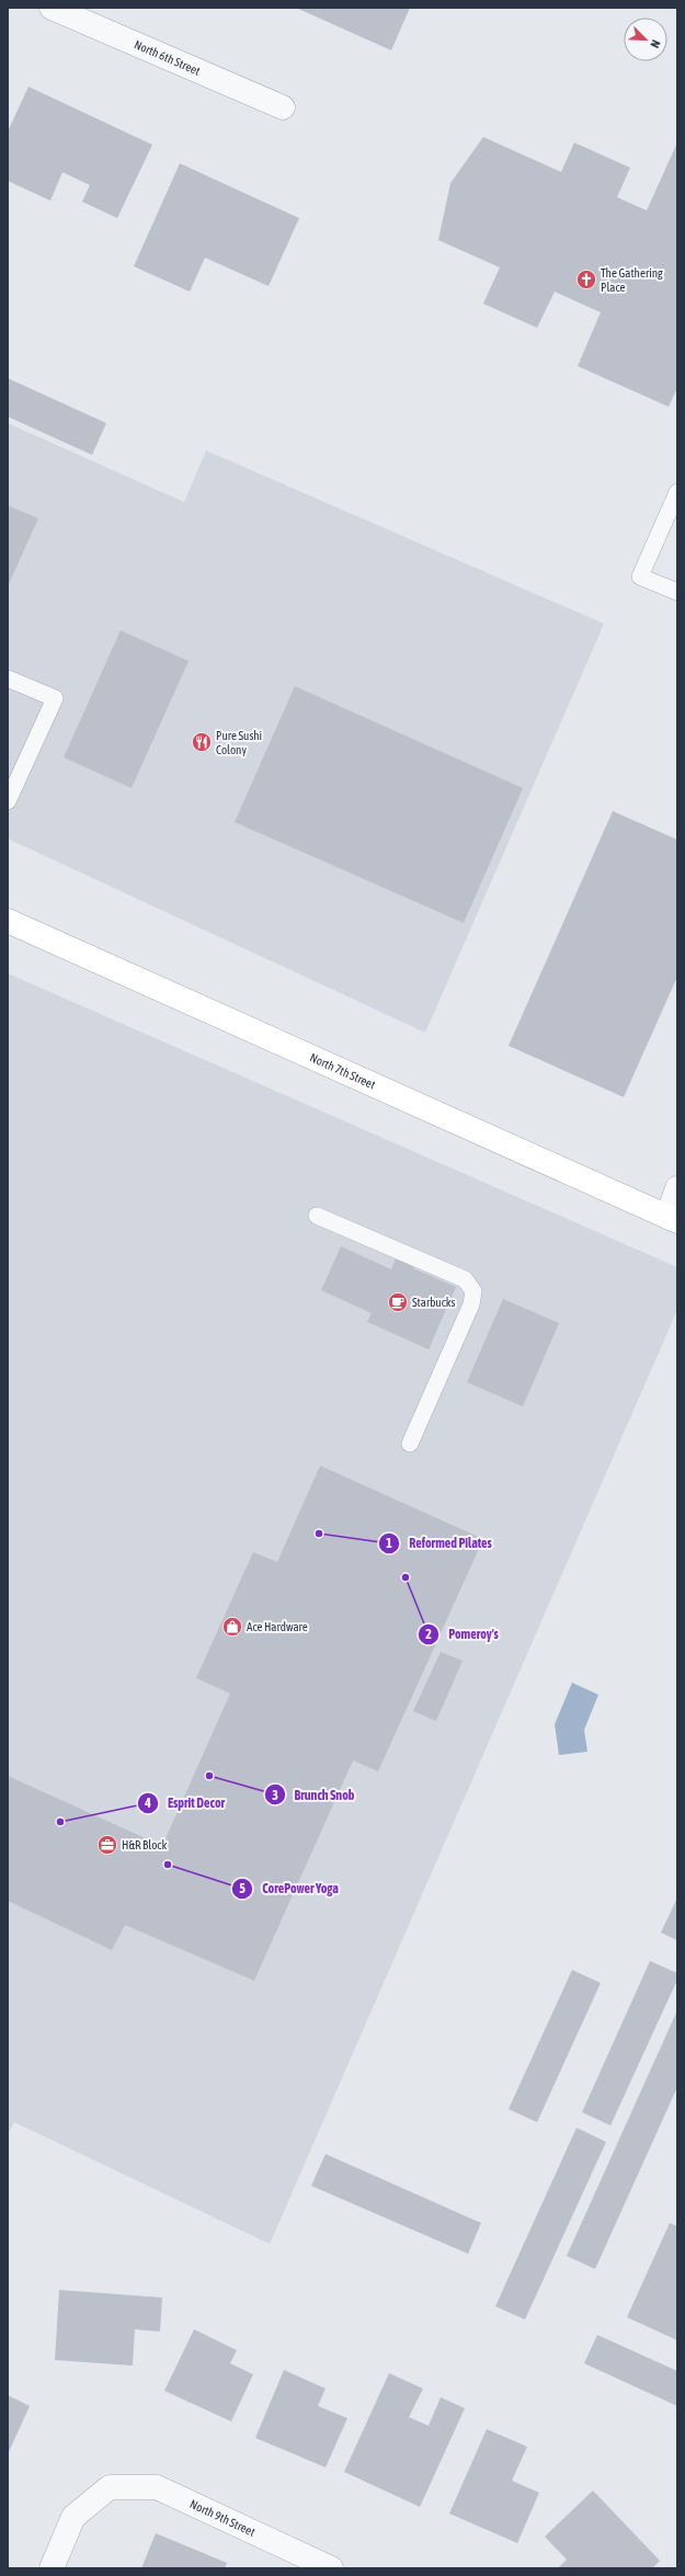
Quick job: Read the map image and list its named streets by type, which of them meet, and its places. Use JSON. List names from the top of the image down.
{
  "streets": {
    "main road": ["North 7th Street"],
    "street": ["North 6th Street", "North 9th Street"]
  },
  "places": {
    "church": ["The Gathering Place"],
    "restaurant": ["Pure Sushi Colony"],
    "cafe": ["Starbucks"],
    "other": [
      "Reformed Pilates",
      "Pomeroy's",
      "Brunch Snob",
      "Esprit Decor",
      "CorePower Yoga"
    ],
    "shop": ["Ace Hardware"],
    "office": ["H&R Block"]
  },
  "north": "bottom right"
}
